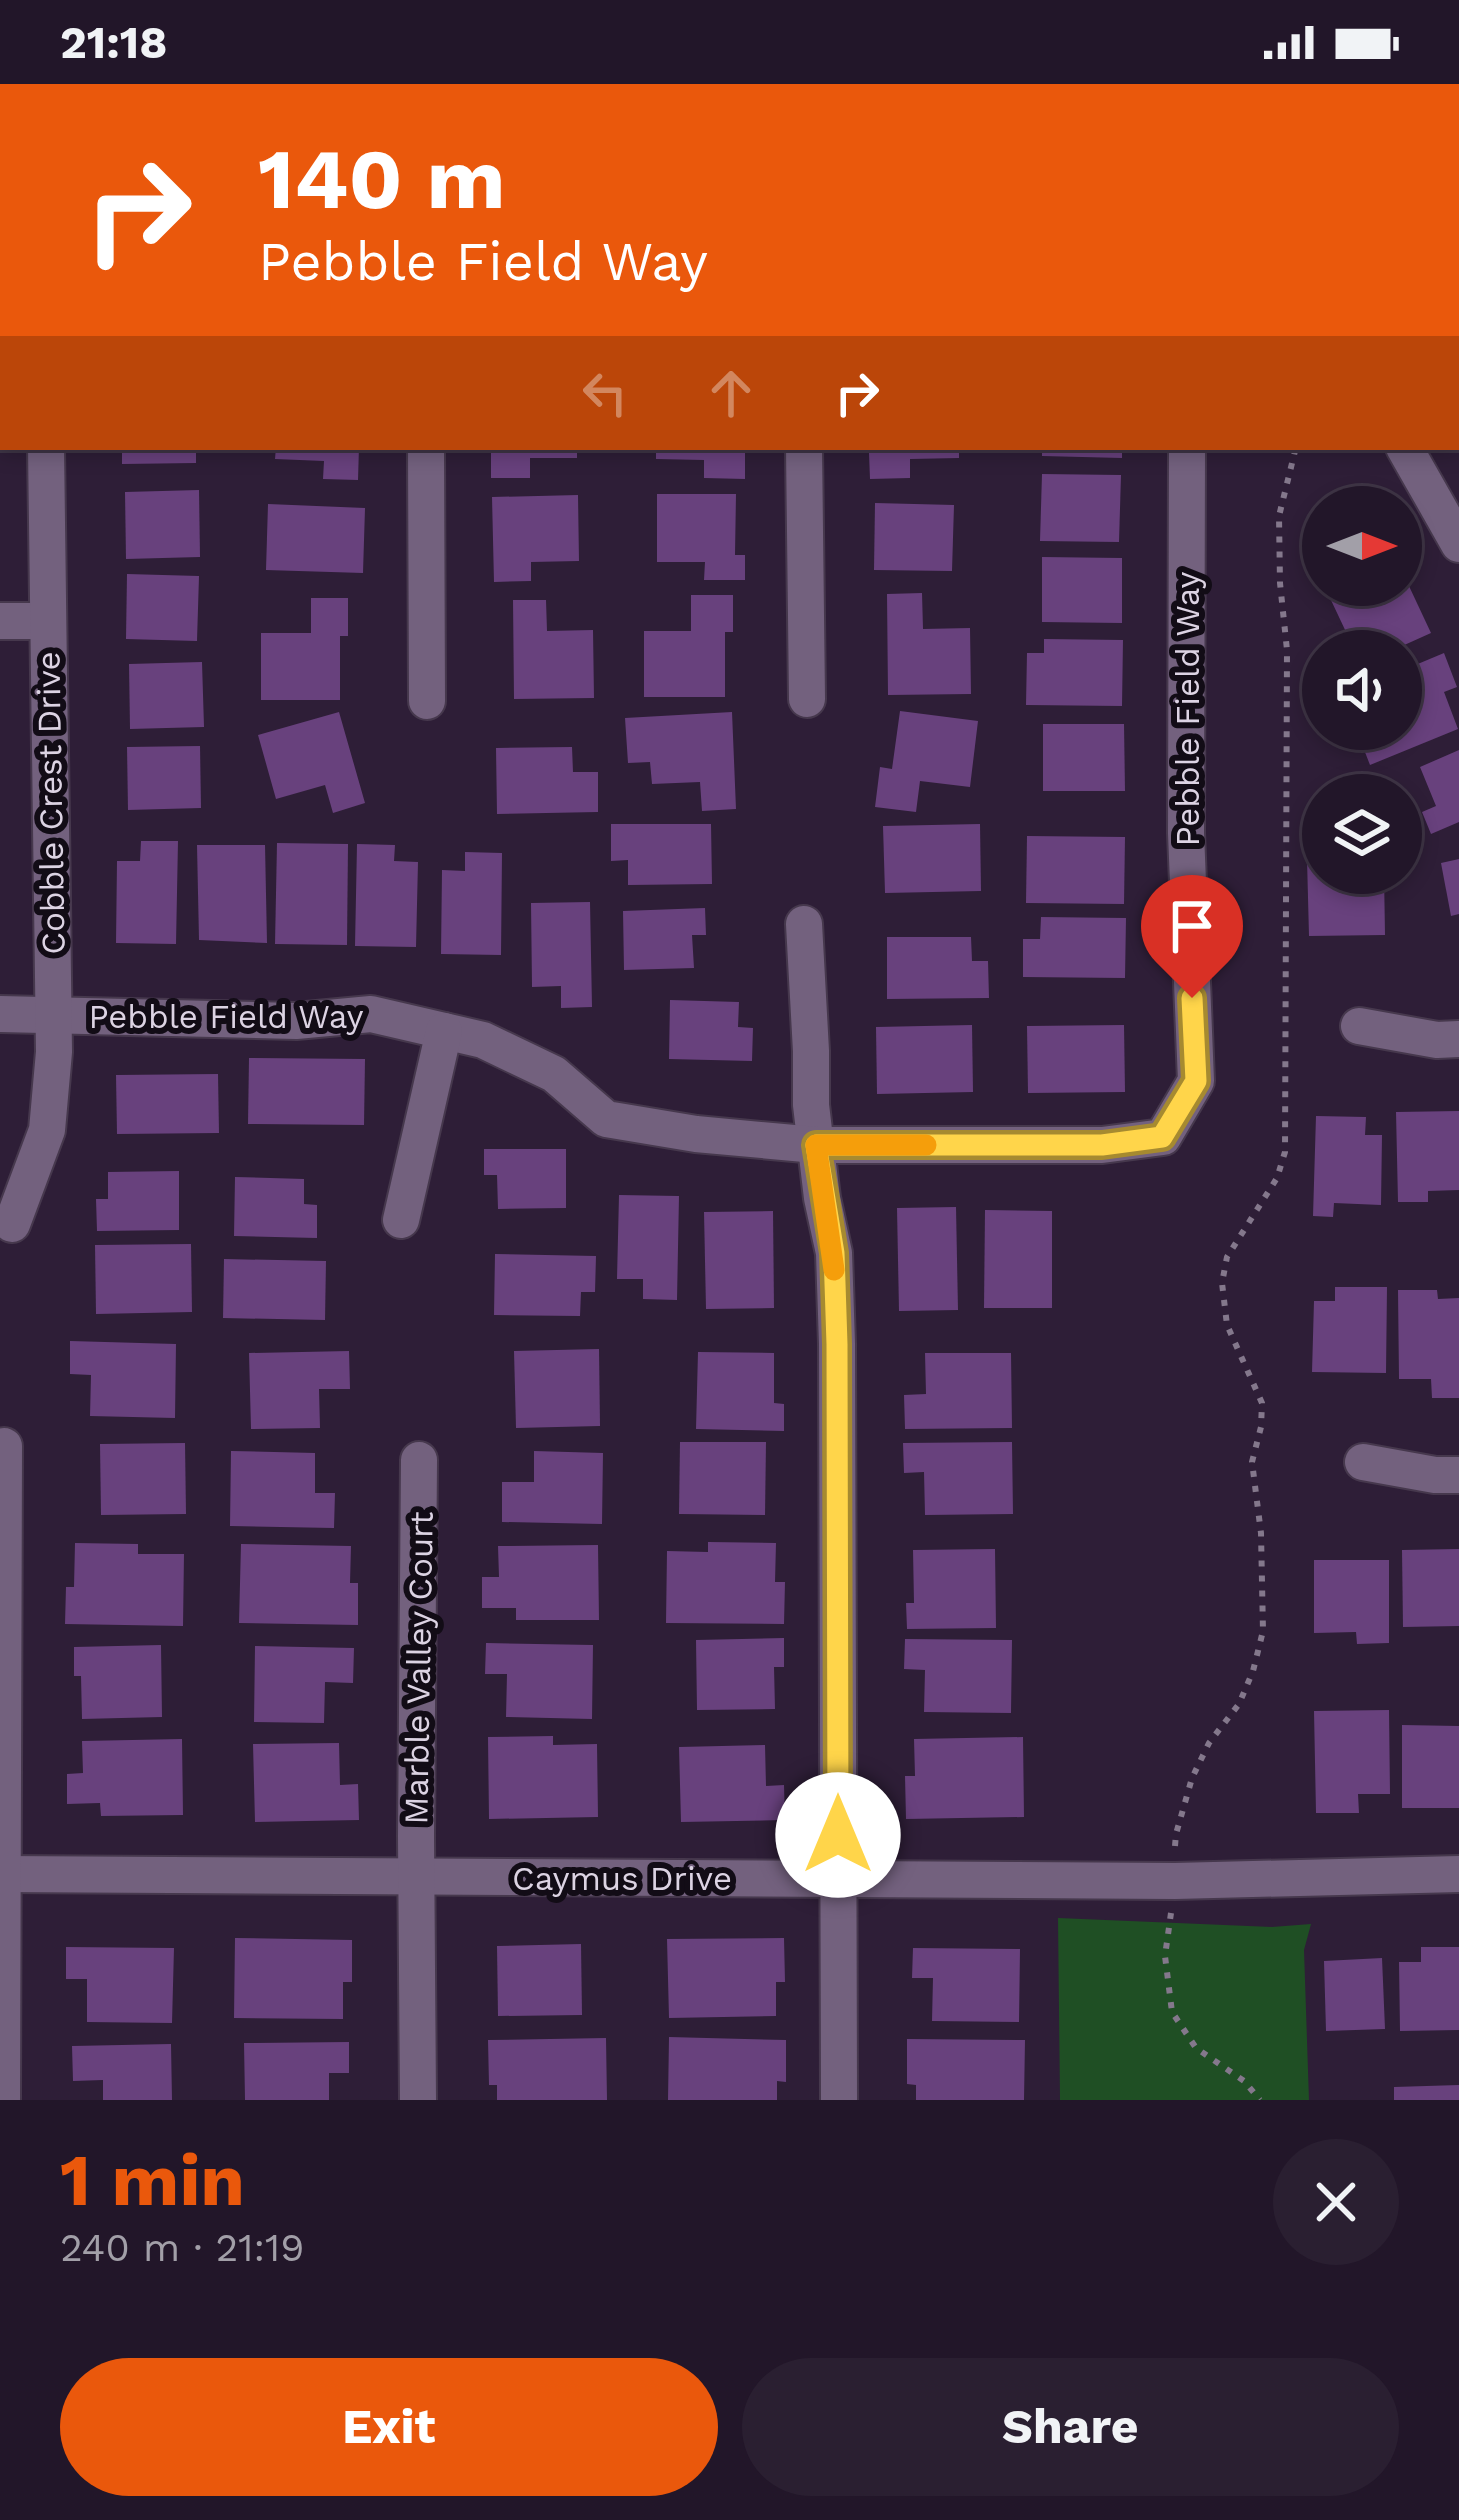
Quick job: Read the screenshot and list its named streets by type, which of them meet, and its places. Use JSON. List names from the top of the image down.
{
  "streets": {
    "street": [
      "Pebble Field Way",
      "Cobble Crest Drive",
      "Marble Valley Court",
      "Caymus Drive"
    ]
  },
  "crossings": [
    ["Pebble Field Way", "Cobble Crest Drive"],
    ["Marble Valley Court", "Caymus Drive"]
  ],
  "north": "right",
  "page": {
    "status": "21:18",
    "turn": ["140 m", "Pebble Field Way"],
    "heading": ["1 min", "240 m · 21:19"],
    "buttons": ["Exit", "Share"]
  }
}
